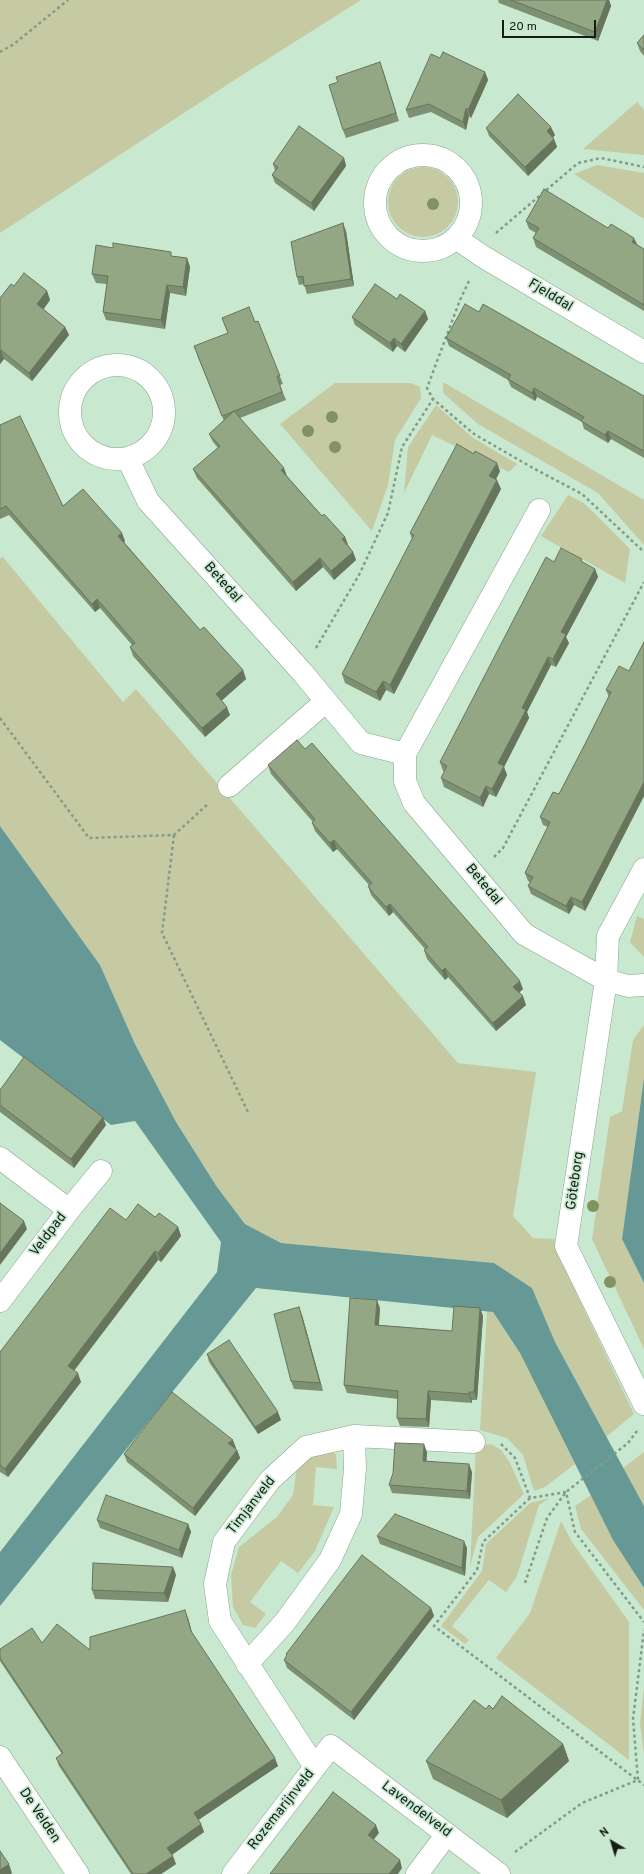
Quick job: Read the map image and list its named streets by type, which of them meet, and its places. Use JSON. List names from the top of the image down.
{
  "streets": {
    "street": [
      "Fjelddal",
      "Betedal",
      "Göteborg",
      "Veldpad",
      "Timjanveld",
      "Rozemarijnveld",
      "Lavendelveld",
      "De Velden"
    ]
  },
  "crossings": [
    ["Betedal", "Göteborg"],
    ["Timjanveld", "Rozemarijnveld"],
    ["Rozemarijnveld", "Lavendelveld"]
  ],
  "scale_bar": "20 m",
  "north": "top left"
}
